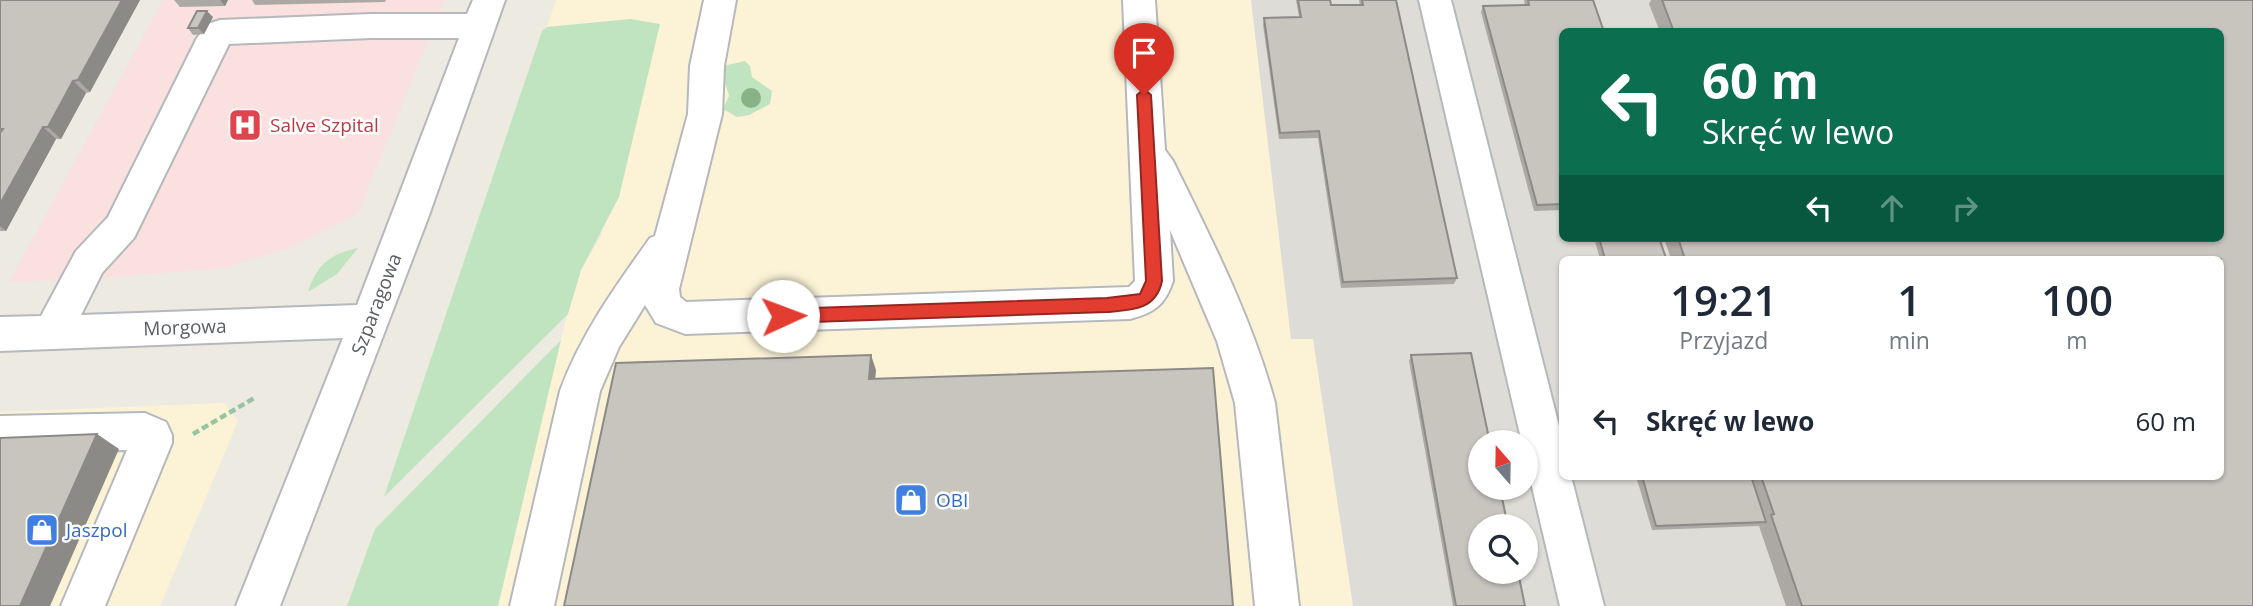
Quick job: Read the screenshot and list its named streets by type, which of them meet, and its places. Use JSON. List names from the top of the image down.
{
  "streets": {
    "street": ["Szparagowa", "Morgowa"]
  },
  "crossings": [
    ["Szparagowa", "Morgowa"]
  ],
  "places": {
    "hospital": ["Salve Szpital"],
    "shop": ["OBI", "Jaszpol"]
  },
  "north": "top",
  "page": {
    "turn": ["60 m", "Skręć w lewo"],
    "eta": [
      "19:21",
      "Przyjazd",
      "1",
      "min",
      "100",
      "m"
    ],
    "list": [
      {
        "name": "Skręć w lewo",
        "value": "60 m"
      }
    ]
  }
}
